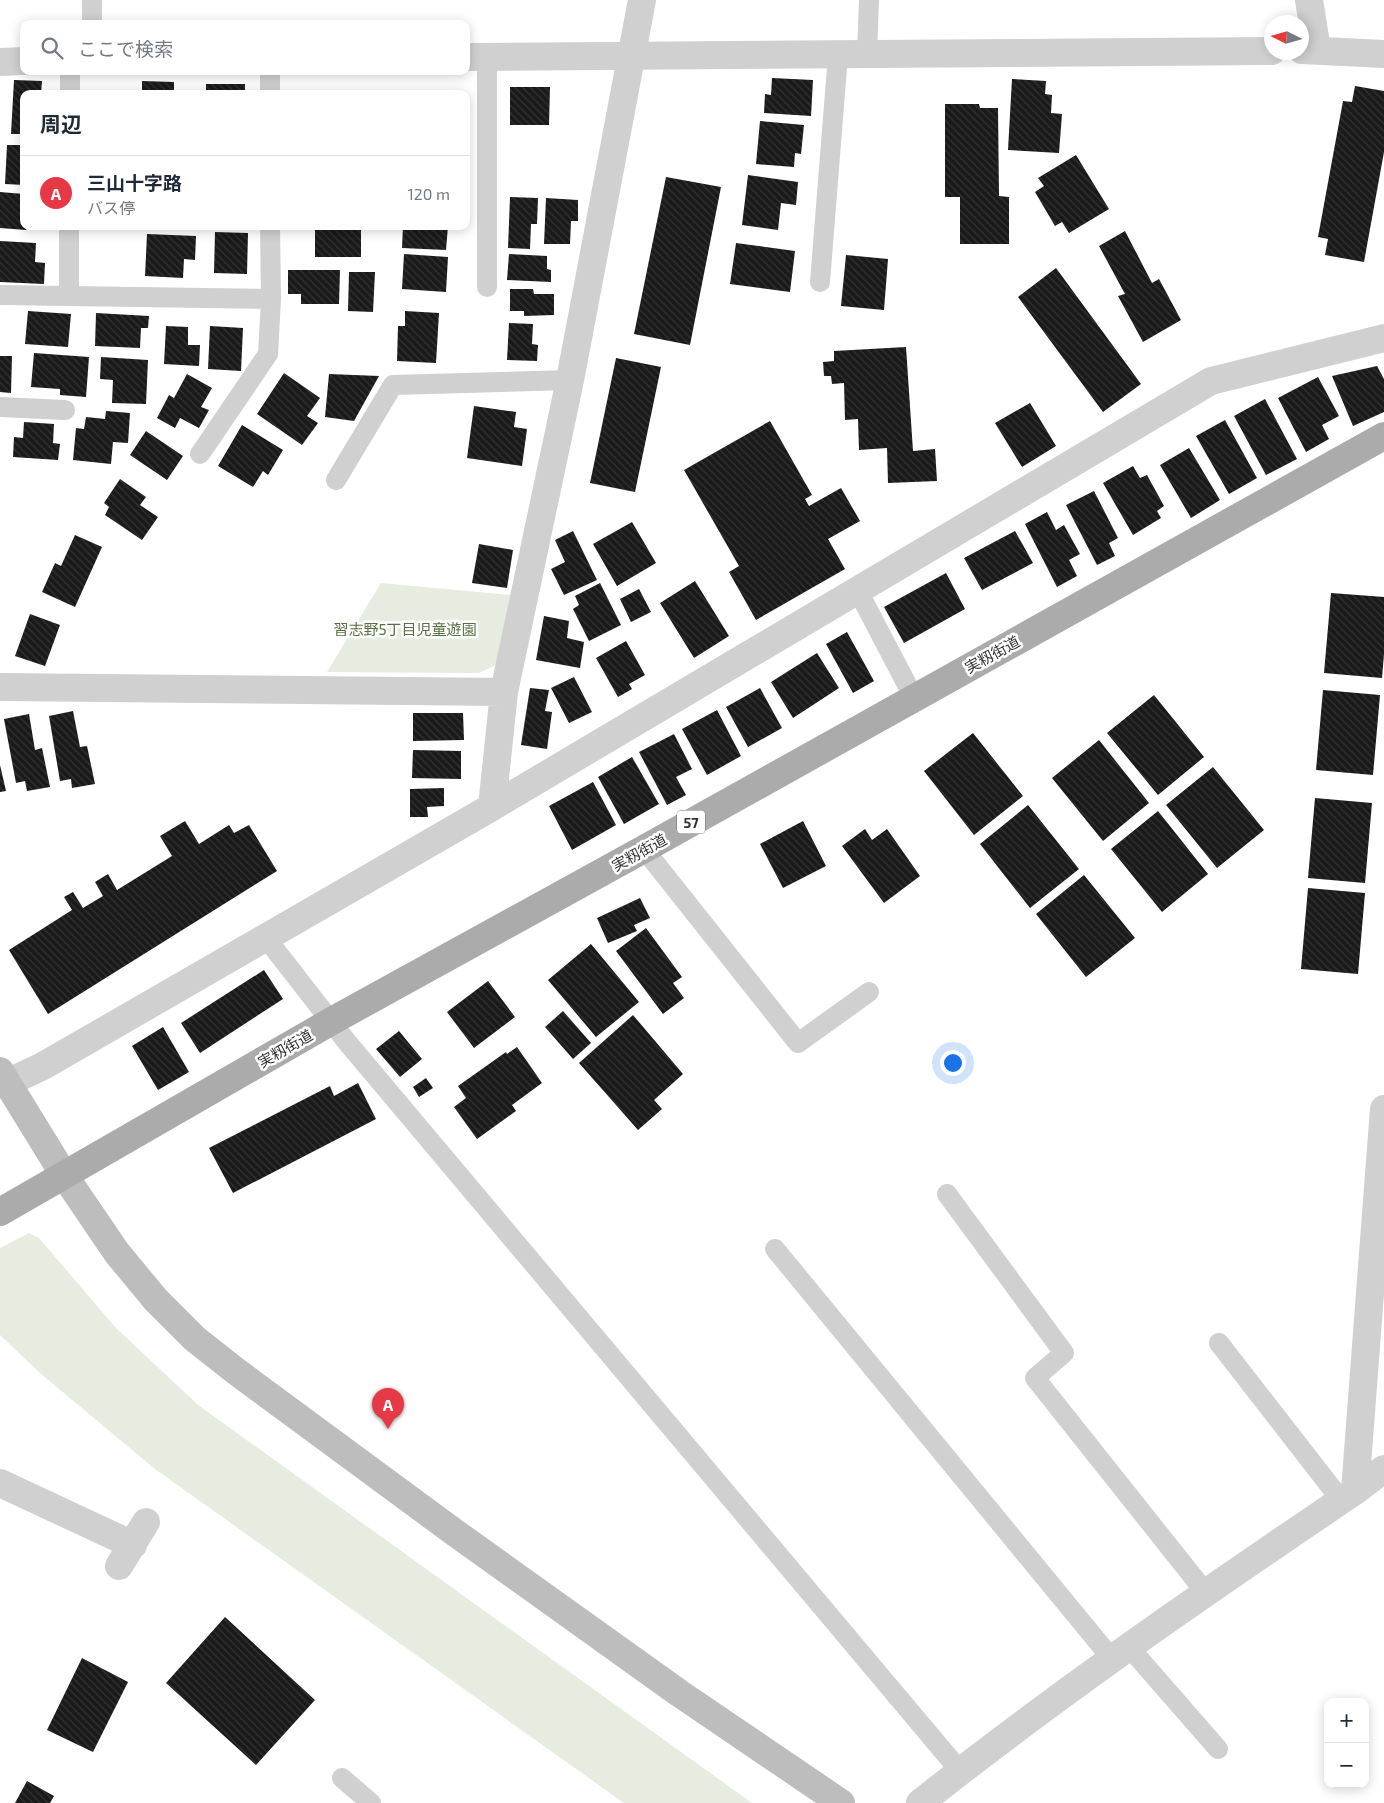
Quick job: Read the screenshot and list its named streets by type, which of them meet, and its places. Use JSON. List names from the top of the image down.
{
  "streets": {
    "main road": ["実籾街道", "57"]
  },
  "parks": ["習志野5丁目児童遊園"],
  "north": "left",
  "page": {
    "search": "ここで検索",
    "heading": "周辺",
    "list": [
      {
        "mark": "A",
        "name": "三山十字路",
        "note": "バス停",
        "value": "120 m"
      }
    ],
    "pins": "A",
    "map_buttons": ["+", "−"]
  }
}
